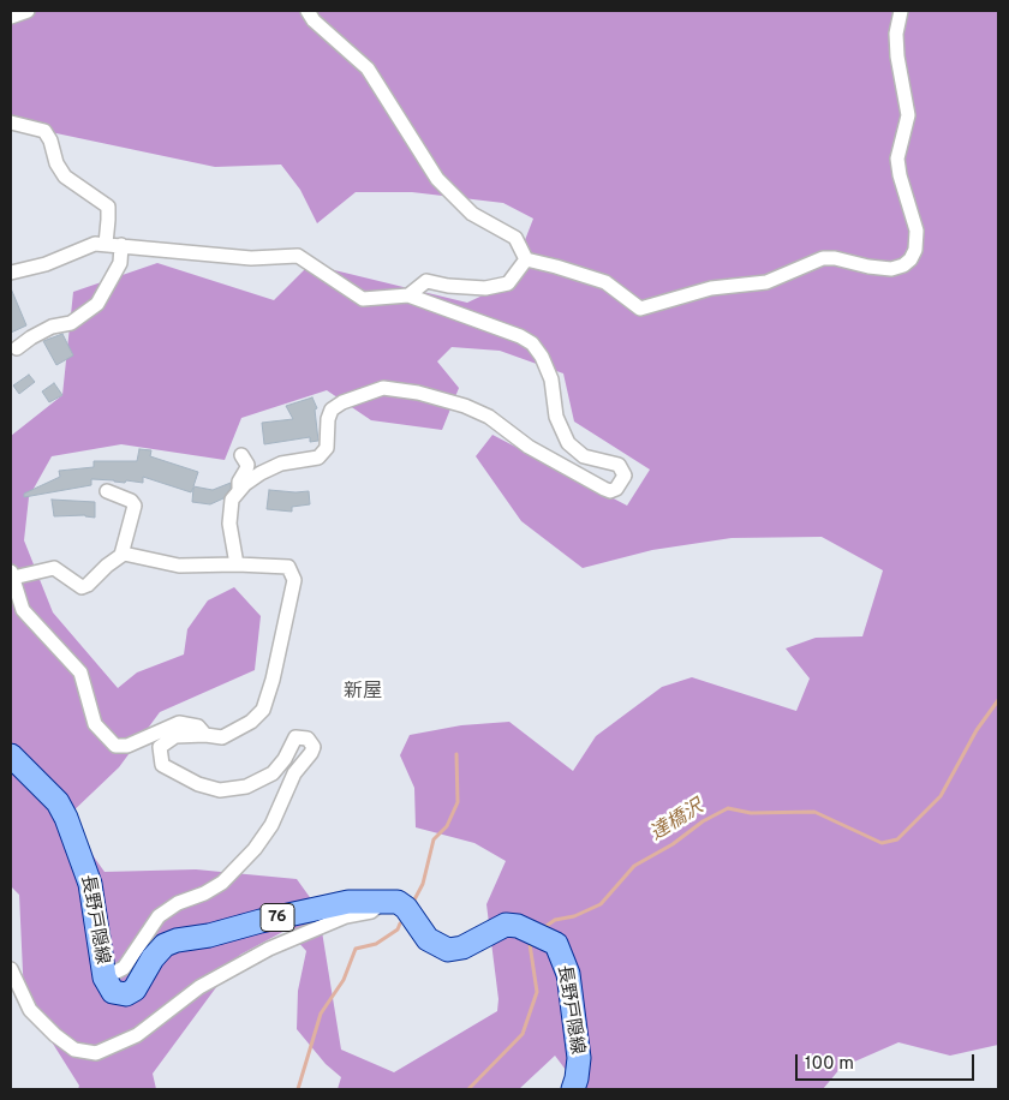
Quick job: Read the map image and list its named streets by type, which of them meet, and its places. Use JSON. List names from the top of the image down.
{
  "streets": {
    "main road": ["76", "長野戸隠線"]
  },
  "districts": ["新屋"],
  "water": ["達橋沢"],
  "scale_bar": "100 m"
}
